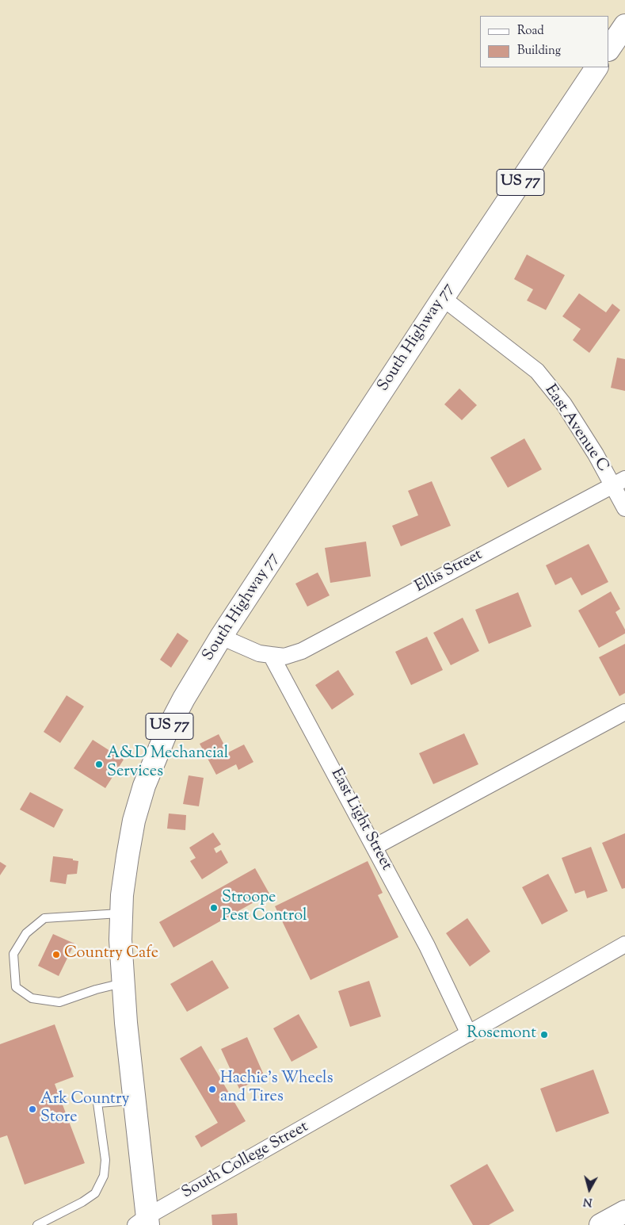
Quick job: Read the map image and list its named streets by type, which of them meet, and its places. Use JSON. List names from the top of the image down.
{
  "streets": {
    "main road": ["US 77", "South Highway 77"],
    "street": [
      "East Avenue C",
      "Ellis Street",
      "East Light Street",
      "South College Street"
    ]
  },
  "crossings": [
    ["South Highway 77", "East Avenue C"],
    ["South Highway 77", "South College Street"],
    ["East Avenue C", "Ellis Street"],
    ["Ellis Street", "East Light Street"],
    ["East Light Street", "South College Street"]
  ],
  "places": [
    "A&D Mechancial Services",
    "Stroope Pest Control",
    "Country Cafe",
    "Rosemont",
    "Hachie's Wheels and Tires",
    "Ark Country Store"
  ],
  "legend": ["Road", "Building"],
  "north": "bottom"
}
